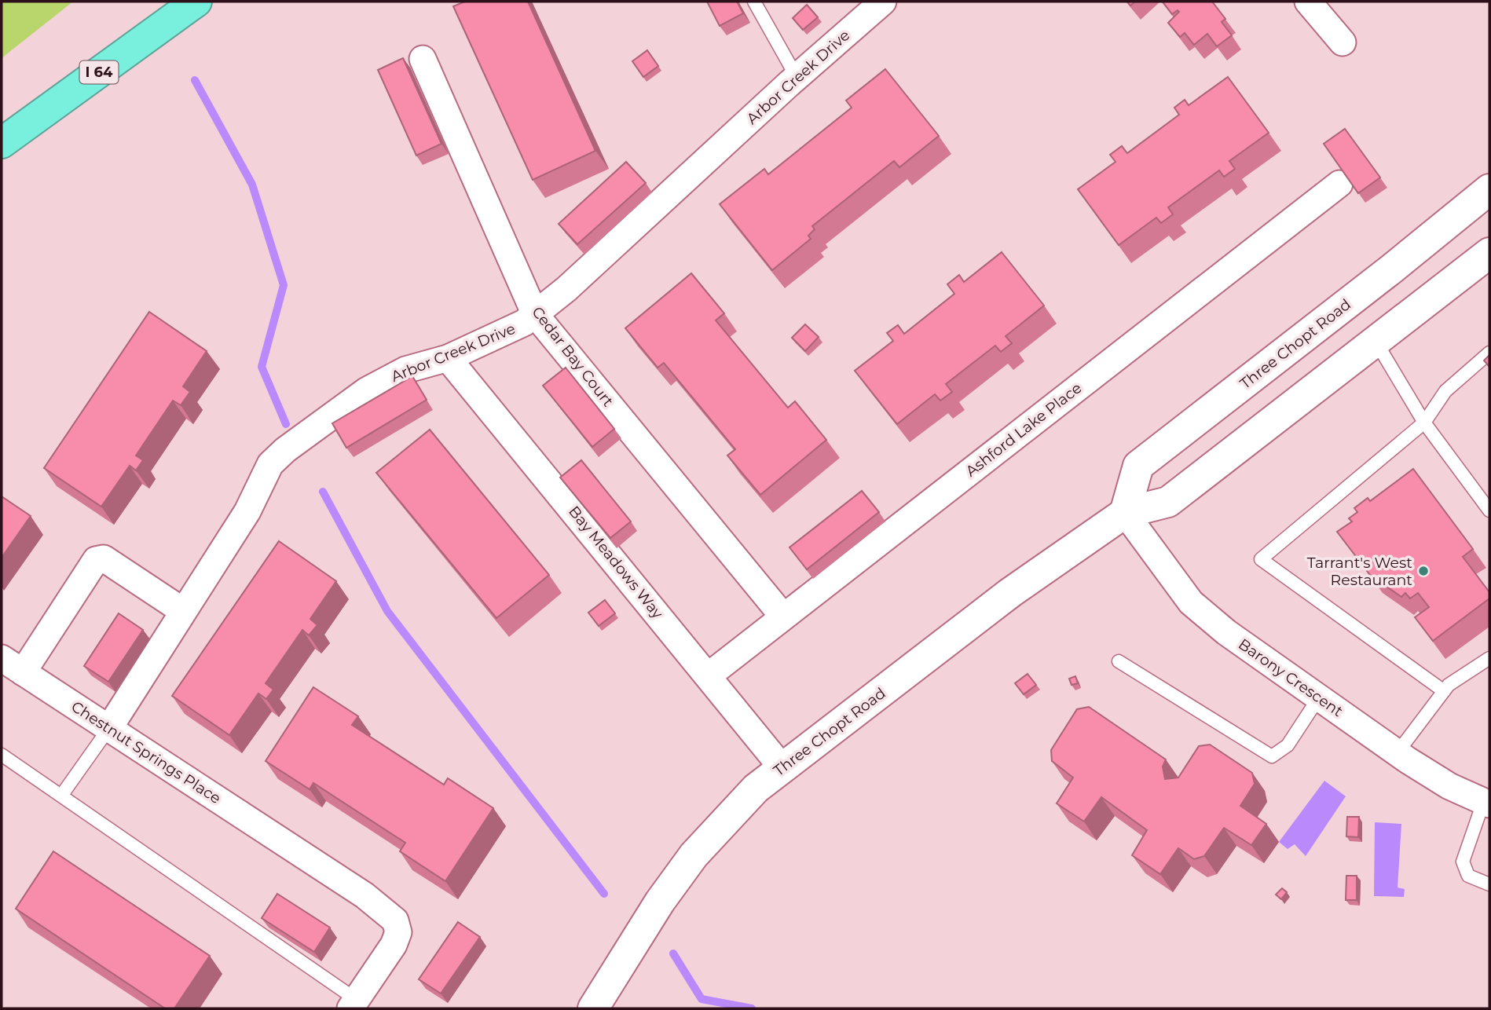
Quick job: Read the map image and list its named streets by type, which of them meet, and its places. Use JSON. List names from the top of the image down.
{
  "streets": {
    "highway": ["I 64"],
    "main road": ["Three Chopt Road"],
    "street": [
      "Arbor Creek Drive",
      "Cedar Bay Court",
      "Ashford Lake Place",
      "Bay Meadows Way",
      "Barony Crescent",
      "Chestnut Springs Place"
    ]
  },
  "crossings": [
    ["Arbor Creek Drive", "Cedar Bay Court"],
    ["Arbor Creek Drive", "Bay Meadows Way"],
    ["Arbor Creek Drive", "Chestnut Springs Place"],
    ["Three Chopt Road", "Bay Meadows Way"],
    ["Three Chopt Road", "Barony Crescent"],
    ["Cedar Bay Court", "Ashford Lake Place"],
    ["Ashford Lake Place", "Bay Meadows Way"]
  ],
  "places": ["Tarrant's West Restaurant"]
}
